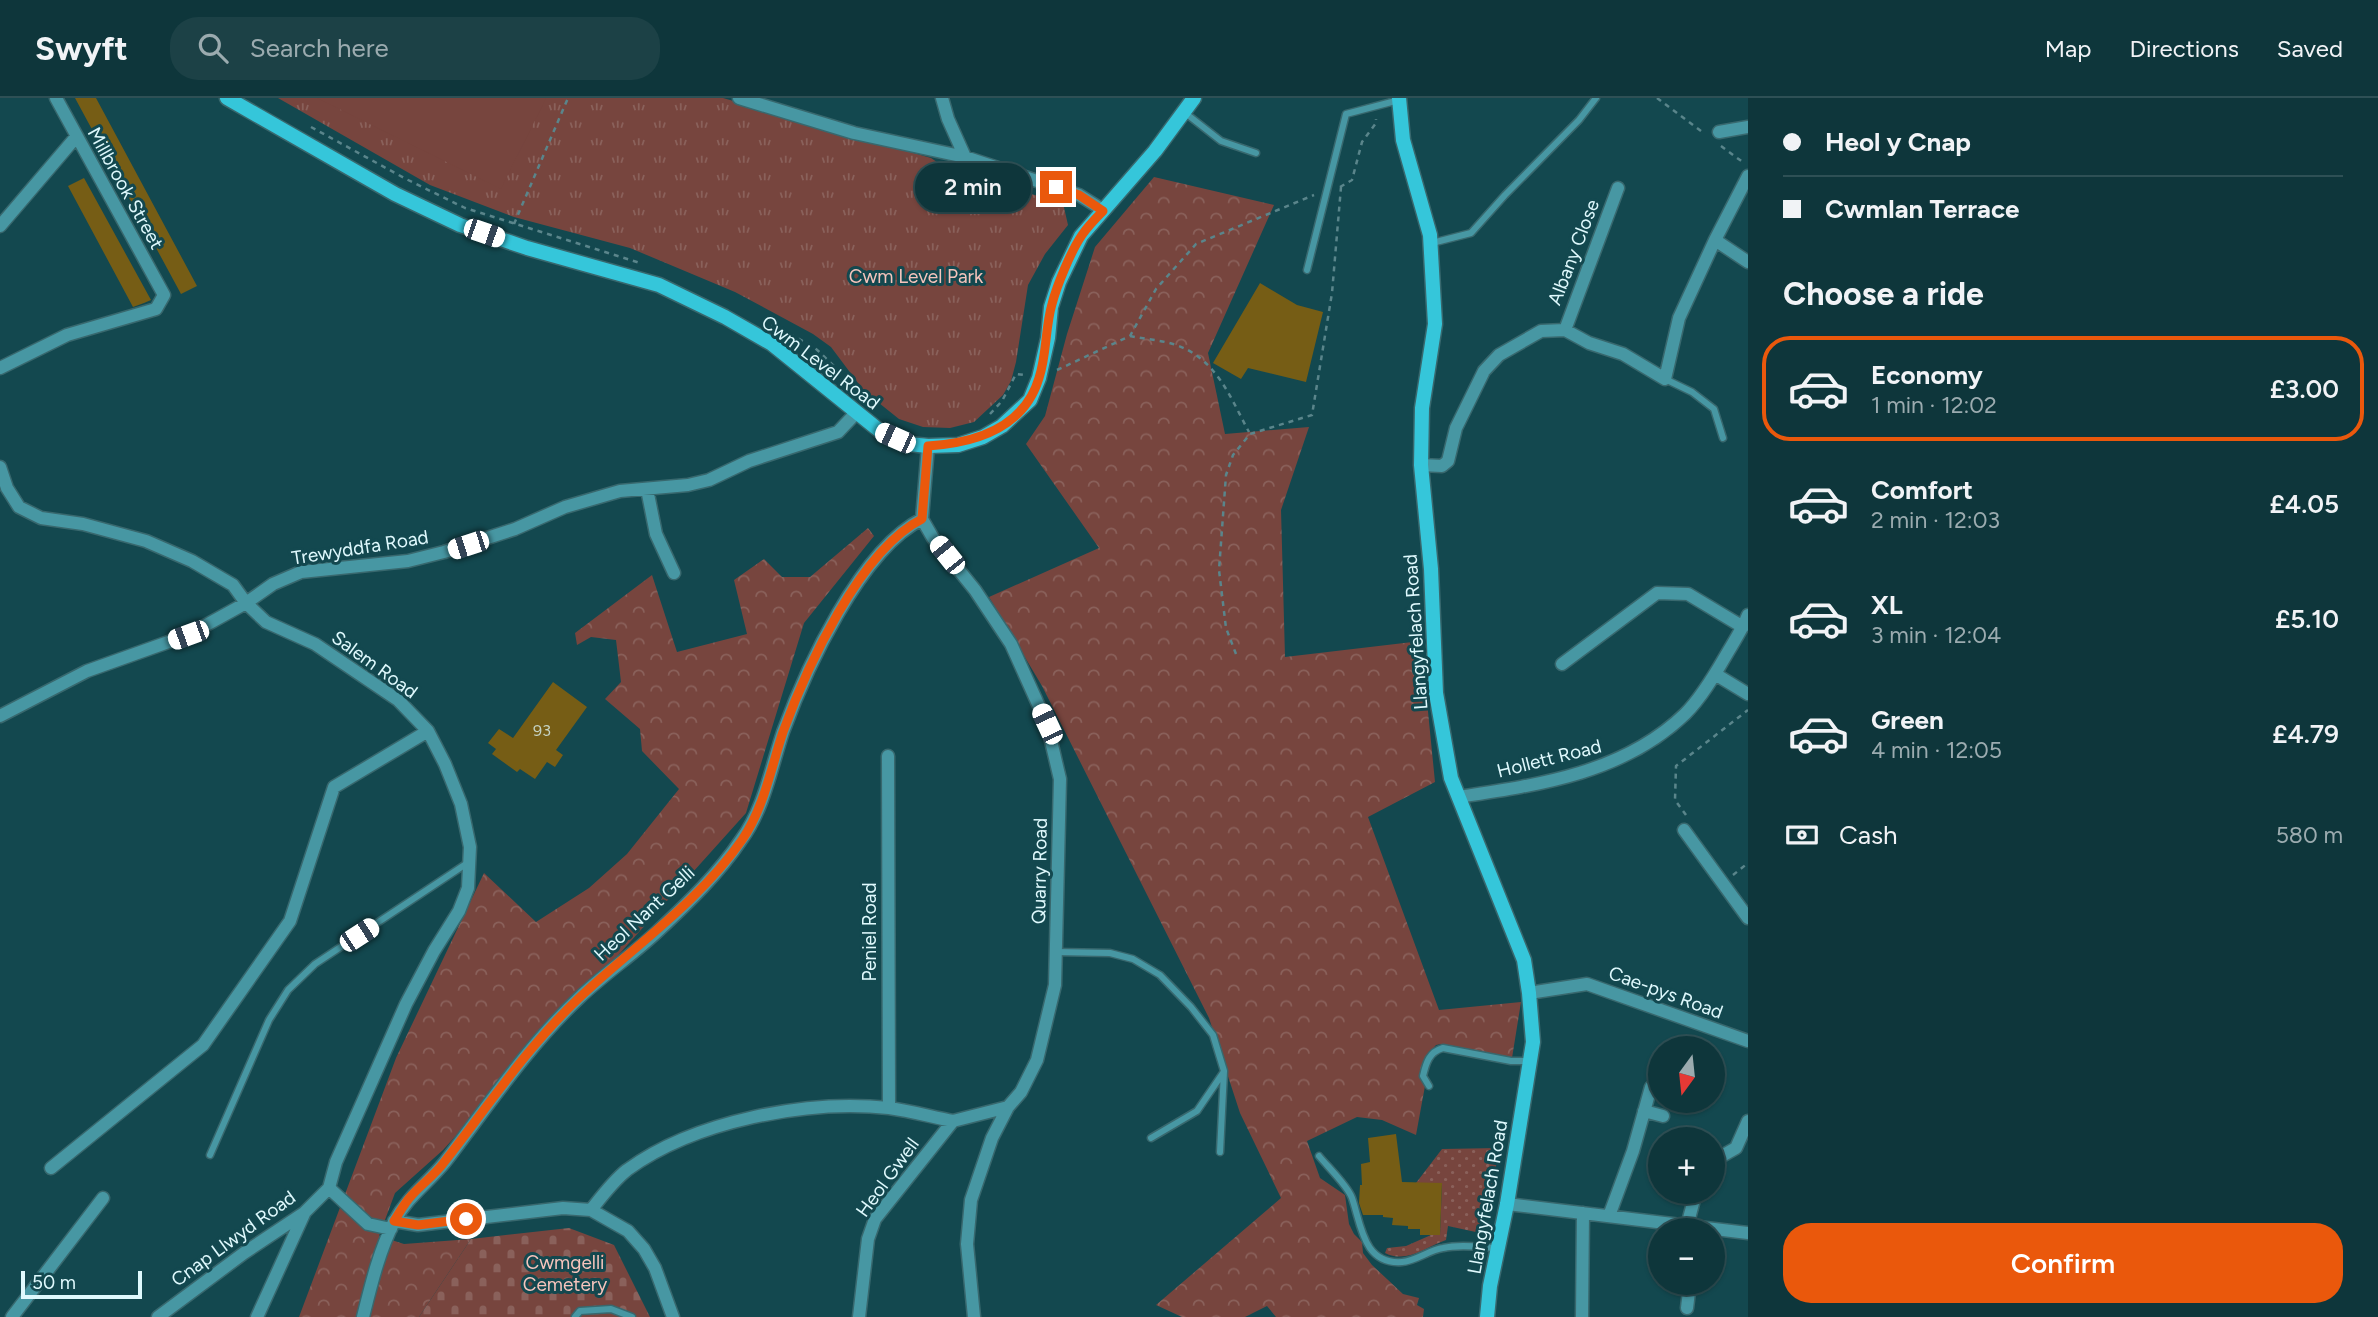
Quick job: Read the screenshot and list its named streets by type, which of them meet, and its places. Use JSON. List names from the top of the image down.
{
  "streets": {
    "street": [
      "Millbrook Street",
      "Albany Close",
      "Cwm Level Road",
      "Trewyddfa Road",
      "Llangyfelach Road",
      "Salem Road",
      "Hollett Road",
      "Quarry Road",
      "Heol Nant Gelli",
      "Peniel Road",
      "Cae-pys Road",
      "Heol Gwell",
      "Cnap Llwyd Road"
    ]
  },
  "crossings": [
    ["Cwm Level Road", "Trewyddfa Road"],
    ["Trewyddfa Road", "Salem Road"],
    ["Llangyfelach Road", "Hollett Road"],
    ["Llangyfelach Road", "Cae-pys Road"],
    ["Salem Road", "Cnap Llwyd Road"],
    ["Quarry Road", "Heol Nant Gelli"]
  ],
  "parks": ["Cwm Level Park", "Cwmgelli Cemetery"],
  "house_numbers": ["93"],
  "scale_bar": "50 m",
  "north": "bottom",
  "page": {
    "header": "Swyft",
    "search": "Search here",
    "nav": ["Map", "Directions", "Saved"],
    "banner": ["Heol y Cnap", "Cwmlan Terrace"],
    "bubble": "2 min",
    "heading": "Choose a ride",
    "list": [
      {
        "name": "Economy",
        "note": "1 min · 12:02",
        "value": "£3.00"
      },
      {
        "name": "Comfort",
        "note": "2 min · 12:03",
        "value": "£4.05"
      },
      {
        "name": "XL",
        "note": "3 min · 12:04",
        "value": "£5.10"
      },
      {
        "name": "Green",
        "note": "4 min · 12:05",
        "value": "£4.79"
      }
    ],
    "pay": ["Cash", "580 m"],
    "map_buttons": ["+", "−"],
    "buttons": "Confirm",
    "scale": "50 m"
  }
}
